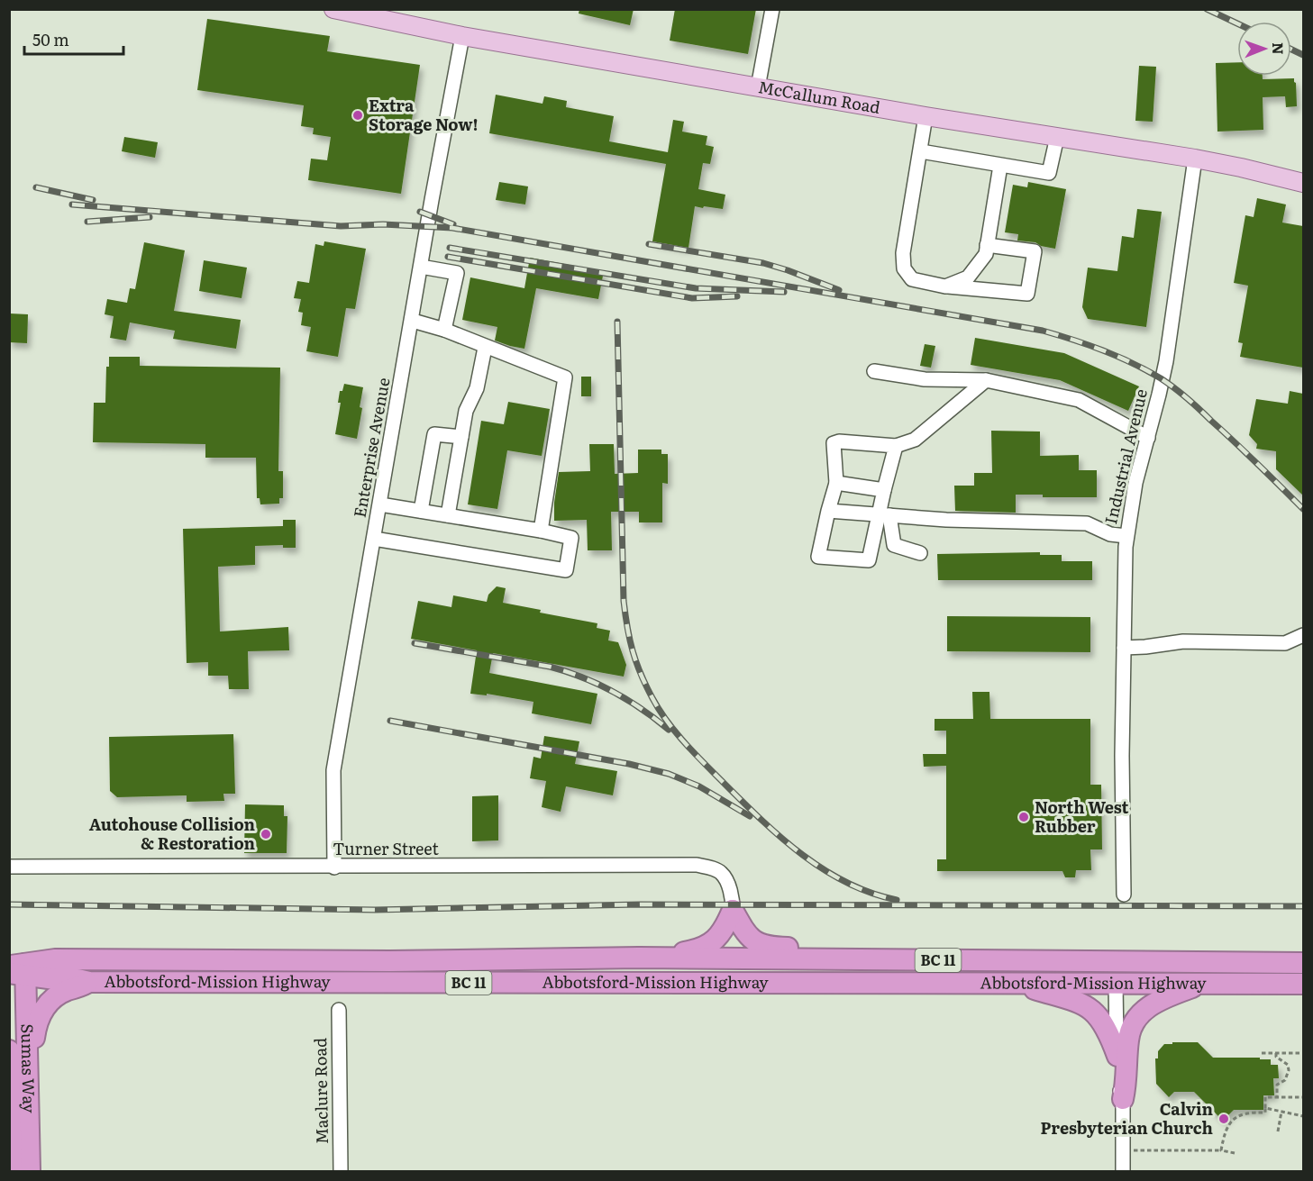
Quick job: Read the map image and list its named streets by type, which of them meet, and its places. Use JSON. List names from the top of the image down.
{
  "streets": {
    "highway": ["BC 11", "Abbotsford-Mission Highway", "Sumas Way"],
    "main road": ["McCallum Road"],
    "street": [
      "Enterprise Avenue",
      "Industrial Avenue",
      "Turner Street",
      "Maclure Road"
    ]
  },
  "crossings": [
    ["McCallum Road", "Enterprise Avenue"],
    ["McCallum Road", "Industrial Avenue"],
    ["Enterprise Avenue", "Turner Street"],
    ["Abbotsford-Mission Highway", "Sumas Way"]
  ],
  "places": [
    "Extra Storage Now!",
    "North West Rubber",
    "Autohouse Collision & Restoration",
    "Calvin Presbyterian Church"
  ],
  "scale_bar": "50 m",
  "north": "right"
}
